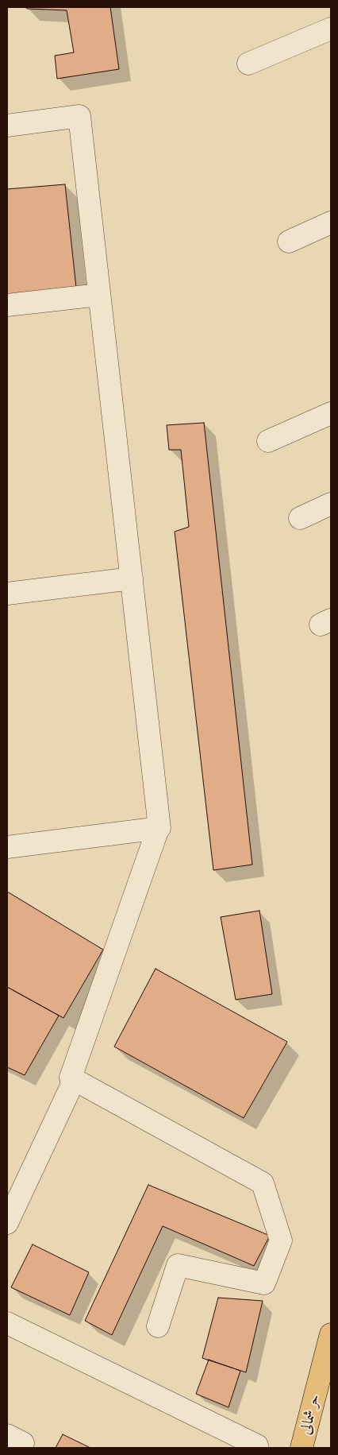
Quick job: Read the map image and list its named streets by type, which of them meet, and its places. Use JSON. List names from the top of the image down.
{
  "streets": {
    "main road": ["حر شمالی"]
  }
}
